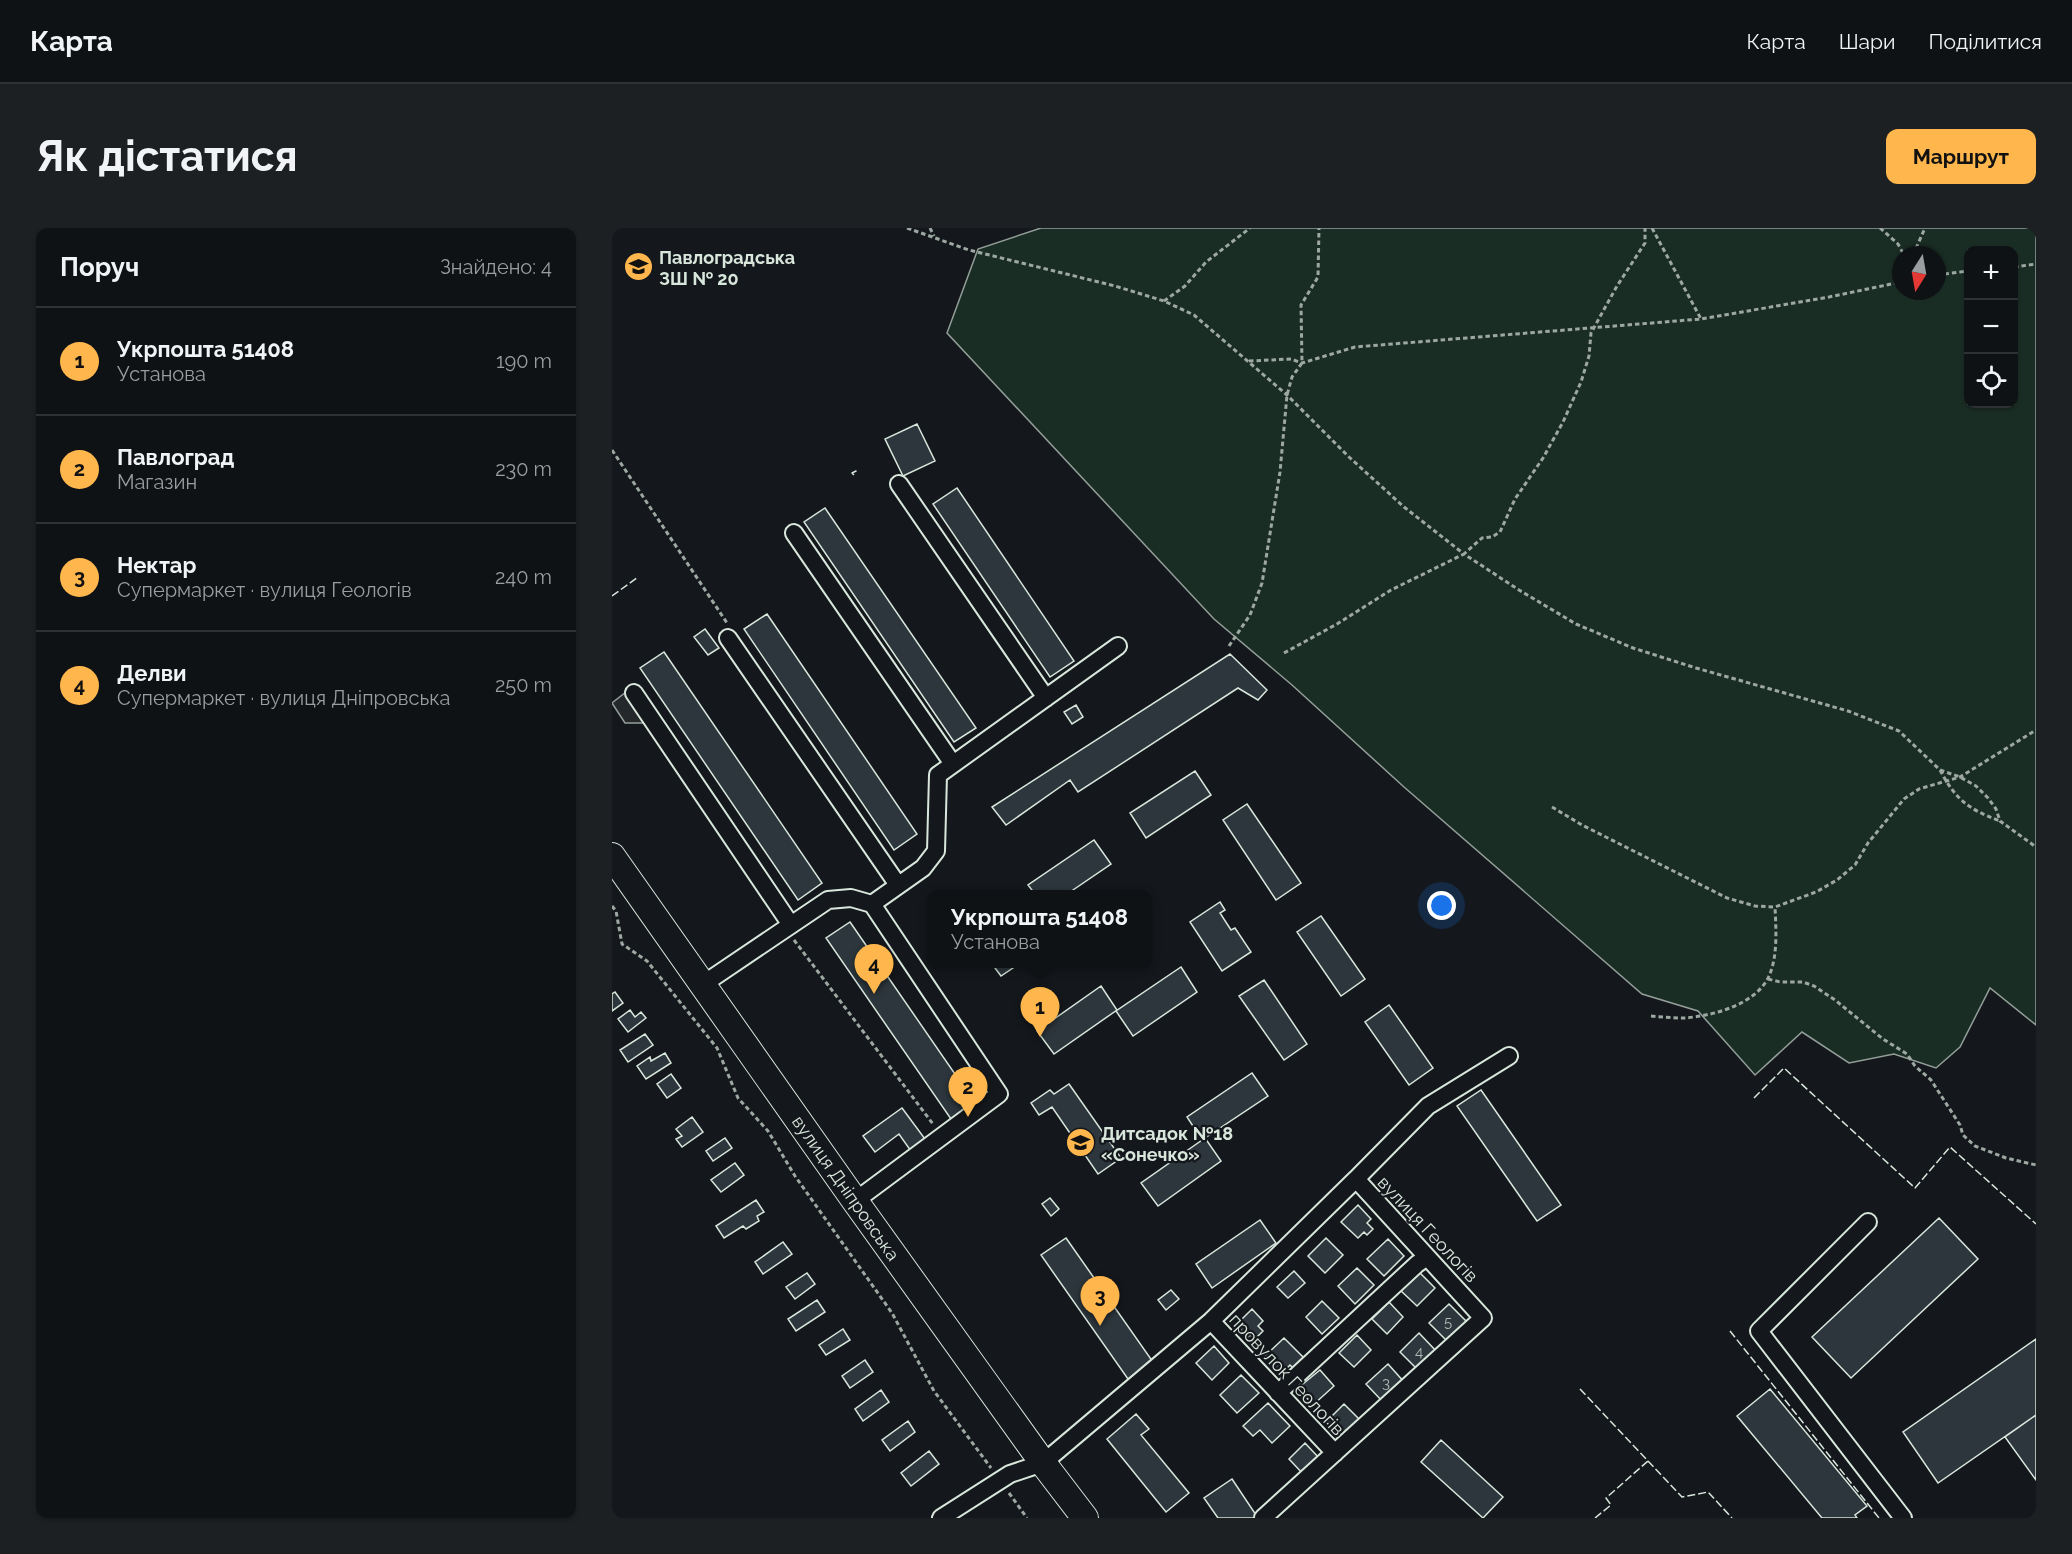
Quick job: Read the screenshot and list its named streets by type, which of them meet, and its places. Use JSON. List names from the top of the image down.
{
  "streets": {
    "highway": ["вулиця Дніпровська"],
    "street": ["вулиця Геологів", "провулок Геологів"]
  },
  "crossings": [
    ["вулиця Дніпровська", "вулиця Геологів"],
    ["вулиця Геологів", "провулок Геологів"]
  ],
  "places": {
    "school or university": ["Павлоградська ЗШ № 20", "Дитсадок №18 «Сонечко»"]
  },
  "house_numbers": ["5", "4", "3"],
  "north": "bottom",
  "page": {
    "header": "Карта",
    "nav": ["Карта", "Шари", "Поділитися"],
    "buttons": "Маршрут",
    "title": "Як дістатися",
    "heading": ["Поруч", "Знайдено: 4"],
    "map_buttons": ["+", "−"],
    "list": [
      {
        "mark": "1",
        "name": "Укрпошта 51408",
        "note": "Установа",
        "value": "190 m"
      },
      {
        "mark": "2",
        "name": "Павлоград",
        "note": "Магазин",
        "value": "230 m"
      },
      {
        "mark": "3",
        "name": "Нектар",
        "note": "Супермаркет · вулиця Геологів",
        "value": "240 m"
      },
      {
        "mark": "4",
        "name": "Делви",
        "note": "Супермаркет · вулиця Дніпровська",
        "value": "250 m"
      }
    ],
    "popup": ["Укрпошта 51408", "Установа"],
    "pins": [
      "4",
      "1",
      "2",
      "3"
    ]
  }
}
